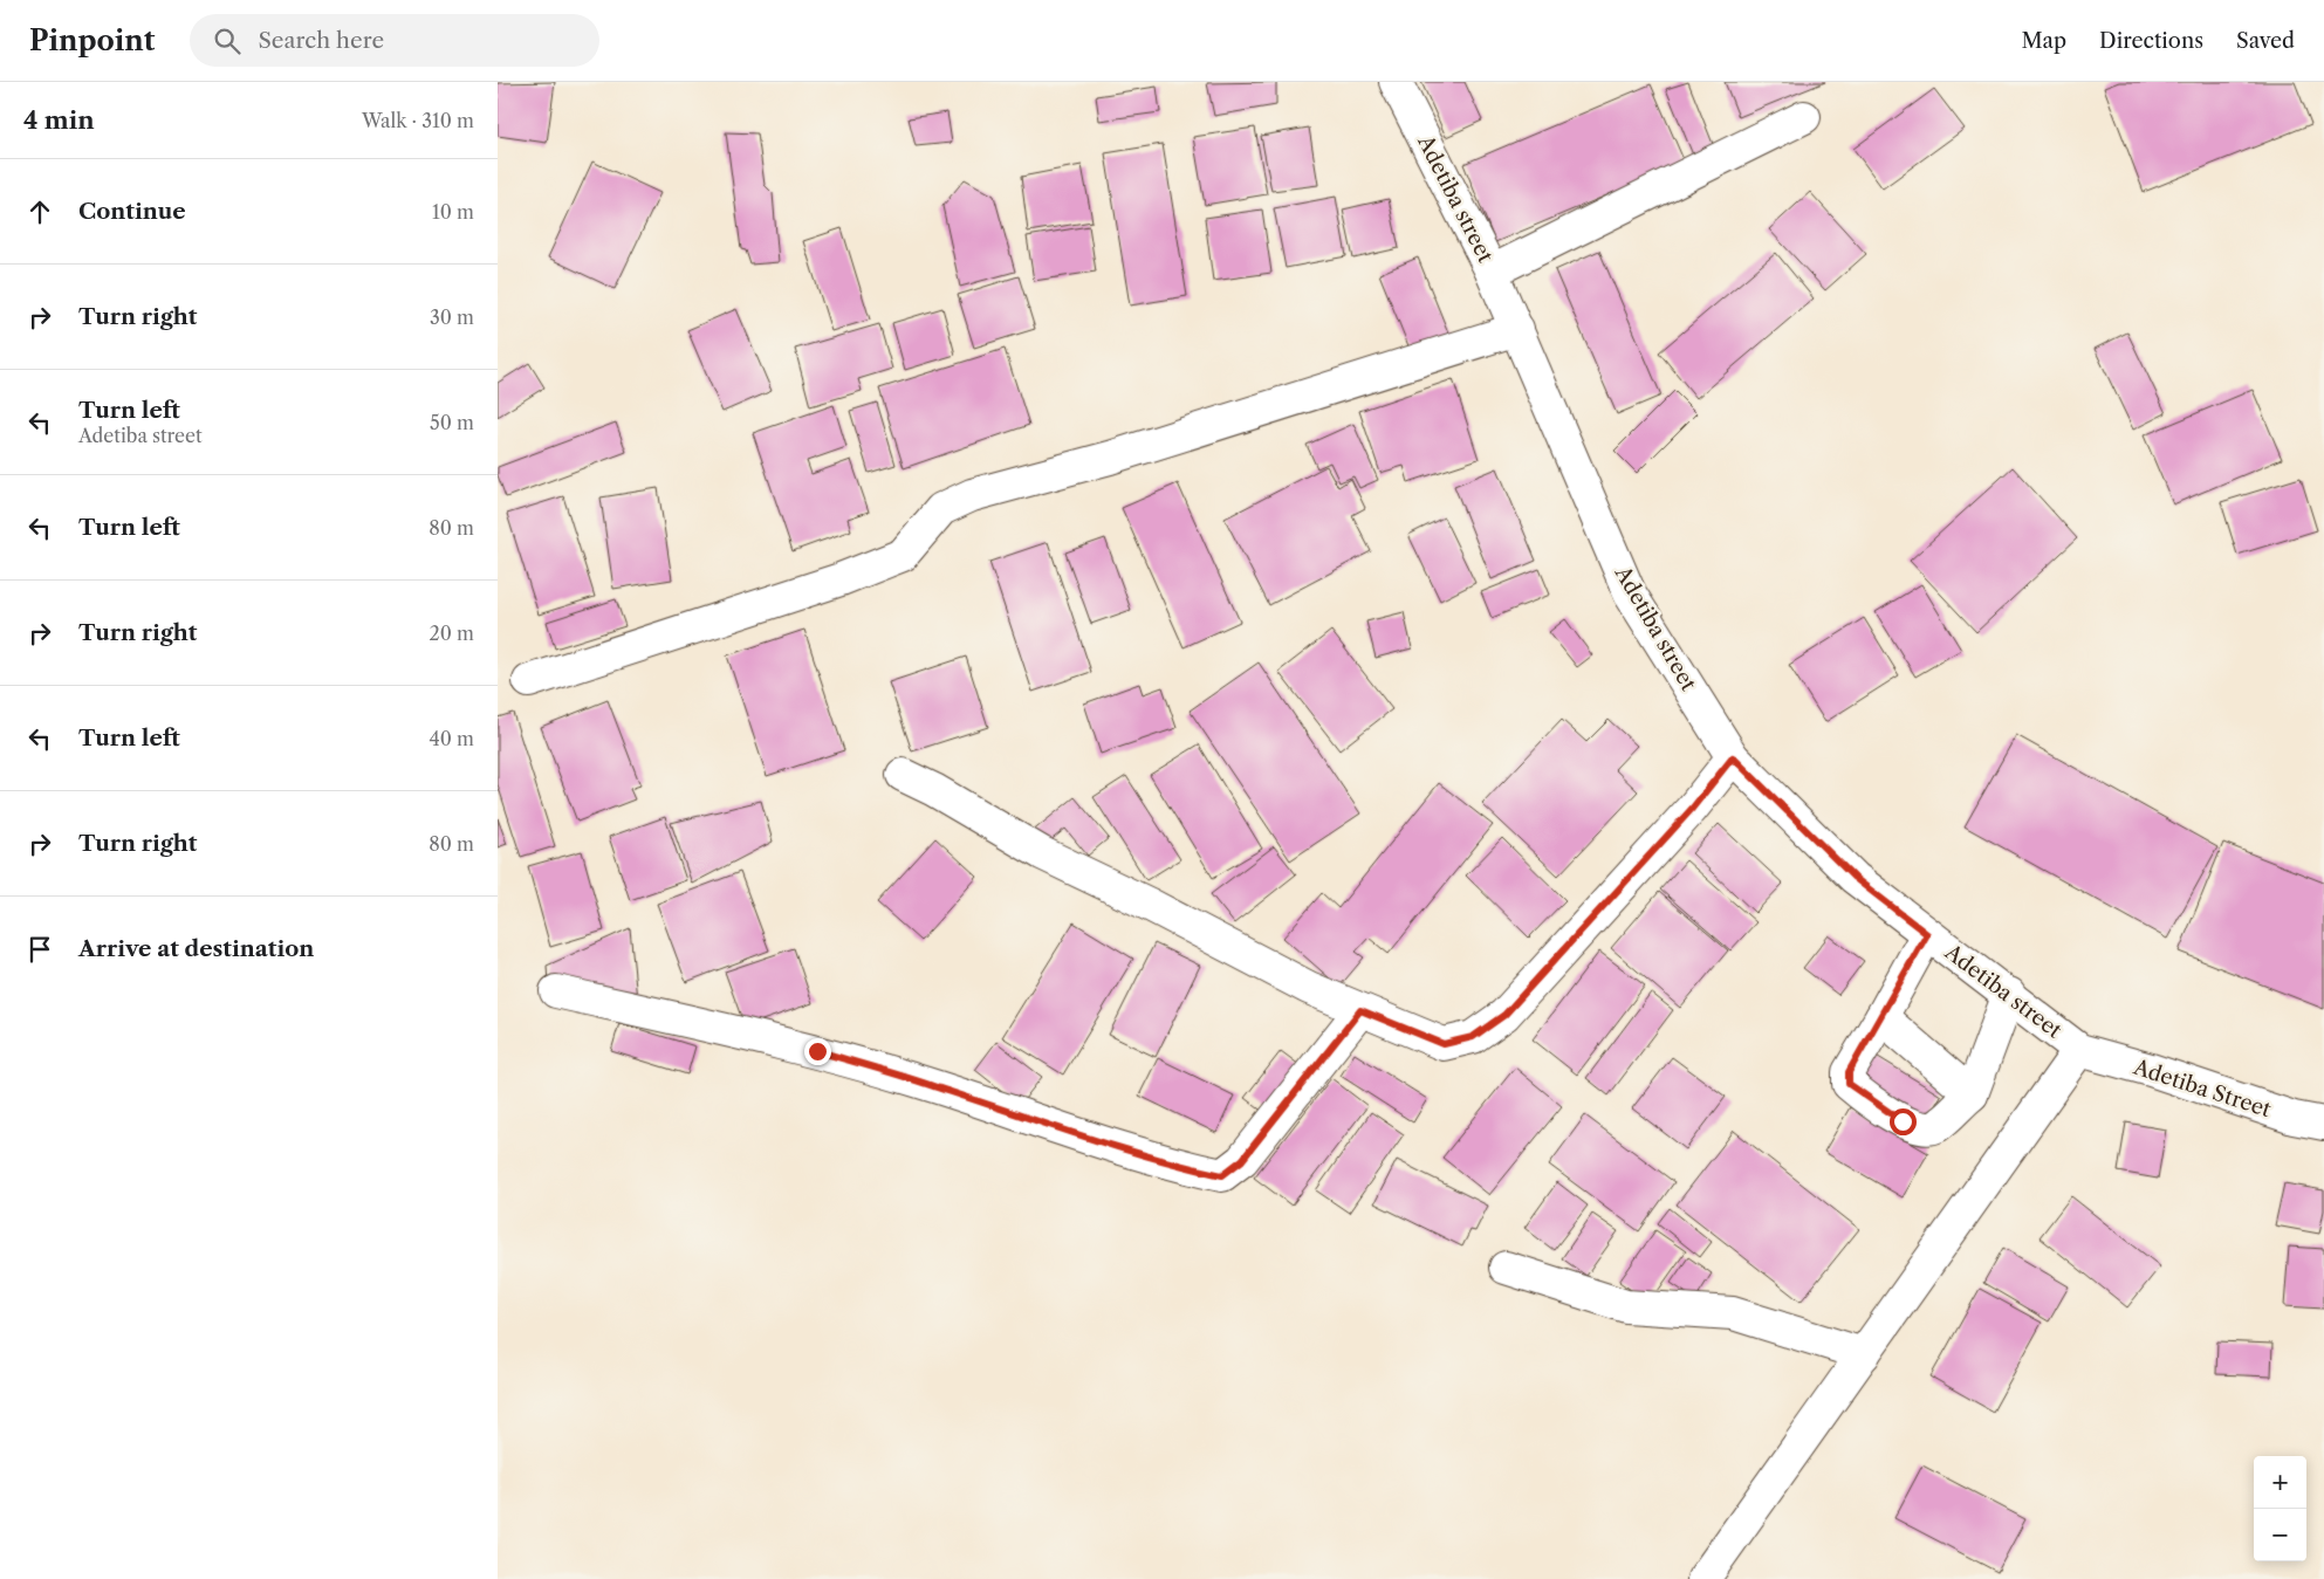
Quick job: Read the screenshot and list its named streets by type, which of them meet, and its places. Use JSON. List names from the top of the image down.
{
  "streets": {
    "street": ["Adetiba street", "Adetiba Street"]
  },
  "crossings": [
    ["Adetiba street", "Adetiba Street"]
  ],
  "page": {
    "header": "Pinpoint",
    "search": "Search here",
    "nav": ["Map", "Directions", "Saved"],
    "heading": ["4 min", "Walk · 310 m"],
    "list": [
      ["Continue", "10 m"],
      ["Turn right", "30 m"],
      ["Turn left", "Adetiba street", "50 m"],
      ["Turn left", "80 m"],
      ["Turn right", "20 m"],
      ["Turn left", "40 m"],
      ["Turn right", "80 m"],
      "Arrive at destination"
    ],
    "map_buttons": ["+", "−"]
  }
}
